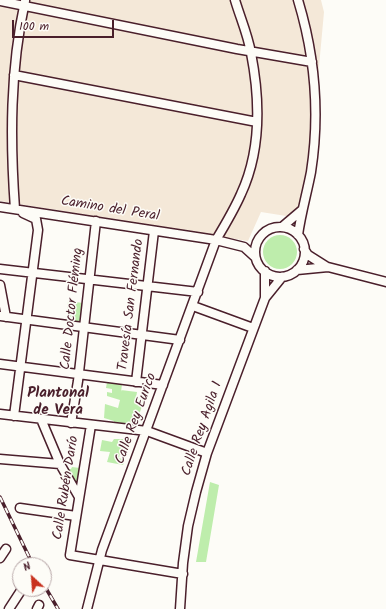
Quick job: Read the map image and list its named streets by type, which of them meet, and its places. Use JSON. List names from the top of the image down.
{
  "streets": {
    "street": [
      "Camino del Peral",
      "Travesía San Fernando",
      "Calle Doctor Fléming",
      "Calle Rey Eurico",
      "Calle Rey Agila I",
      "Calle Rubén Darío"
    ]
  },
  "crossings": [
    ["Camino del Peral", "Travesía San Fernando"],
    ["Camino del Peral", "Calle Doctor Fléming"],
    ["Camino del Peral", "Calle Rey Eurico"],
    ["Calle Rey Eurico", "Calle Rubén Darío"]
  ],
  "districts": ["Plantonal de Vera"],
  "scale_bar": "100 m",
  "north": "top left"
}
